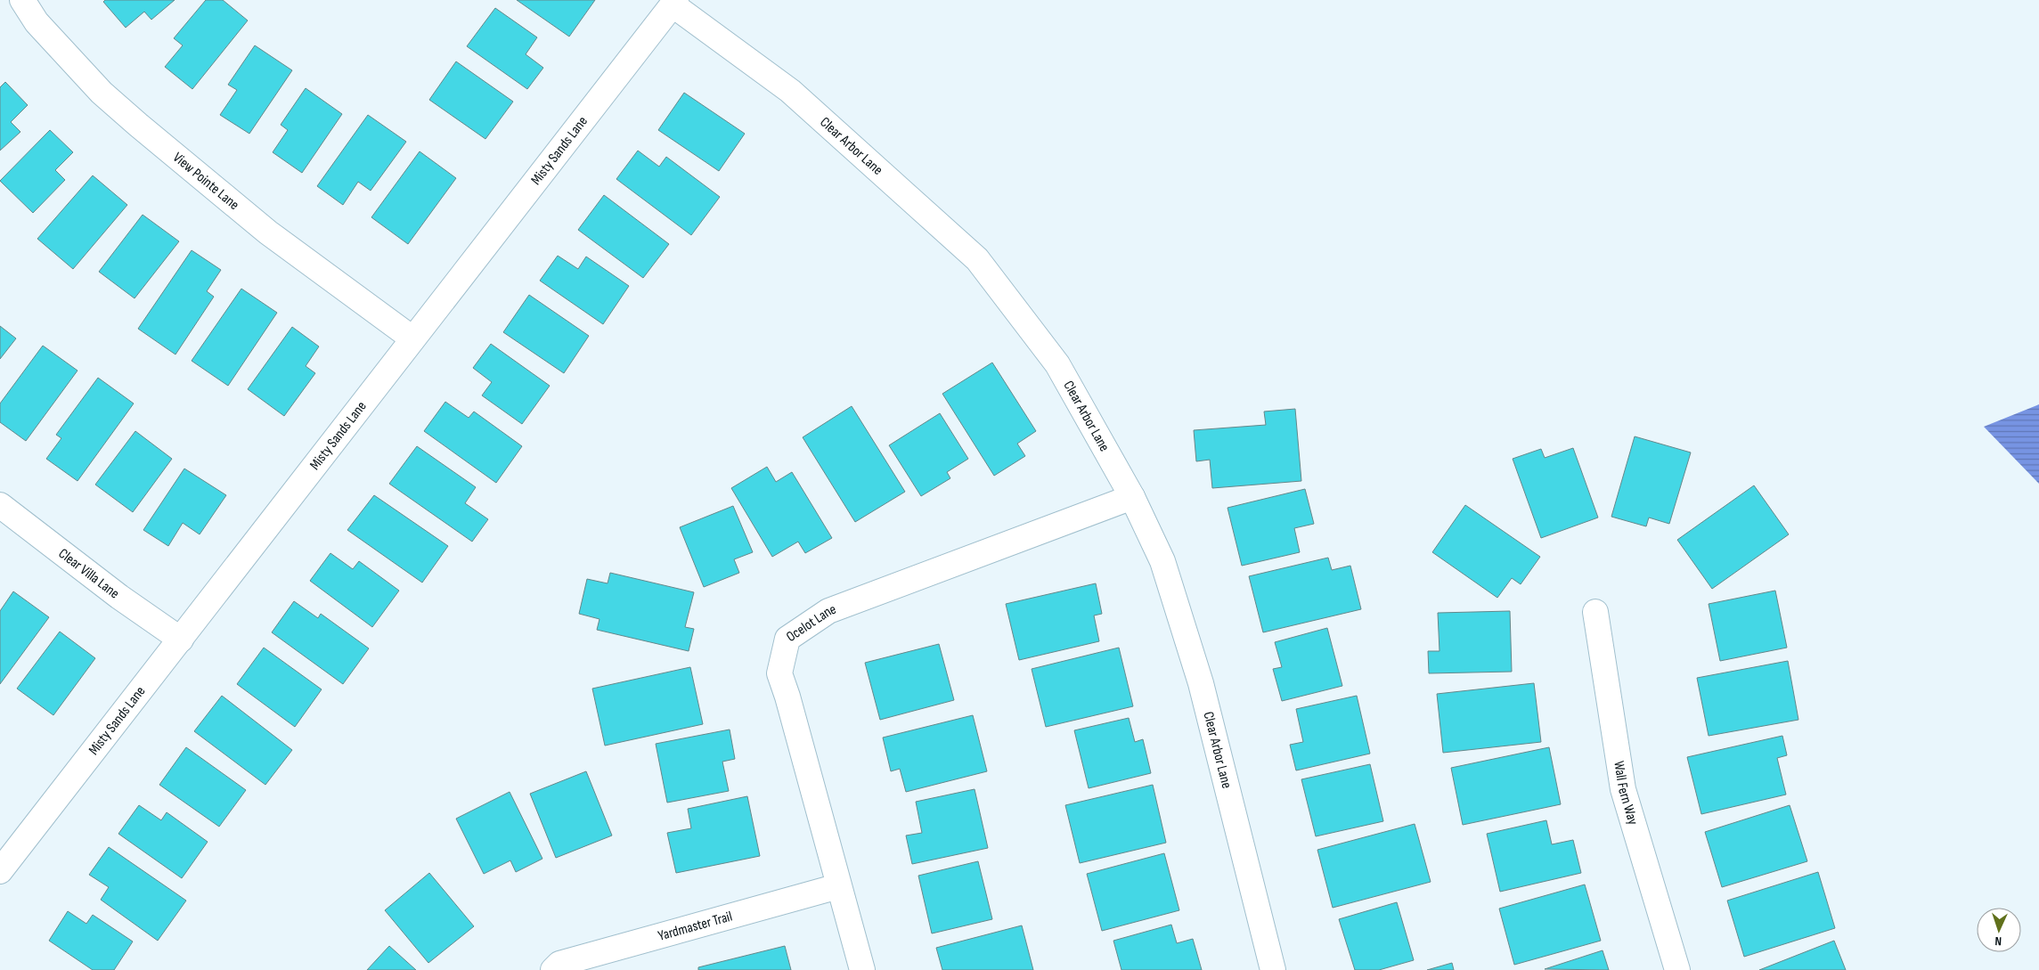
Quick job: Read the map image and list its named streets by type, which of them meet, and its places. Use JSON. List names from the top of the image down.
{
  "streets": {
    "street": [
      "Clear Arbor Lane",
      "Misty Sands Lane",
      "View Pointe Lane",
      "Clear Villa Lane",
      "Ocelot Lane",
      "Wall Fern Way",
      "Yardmaster Trail"
    ]
  },
  "crossings": [
    ["Clear Arbor Lane", "Misty Sands Lane"],
    ["Clear Arbor Lane", "Ocelot Lane"],
    ["Misty Sands Lane", "View Pointe Lane"],
    ["Misty Sands Lane", "Clear Villa Lane"],
    ["Ocelot Lane", "Yardmaster Trail"]
  ],
  "north": "bottom"
}
